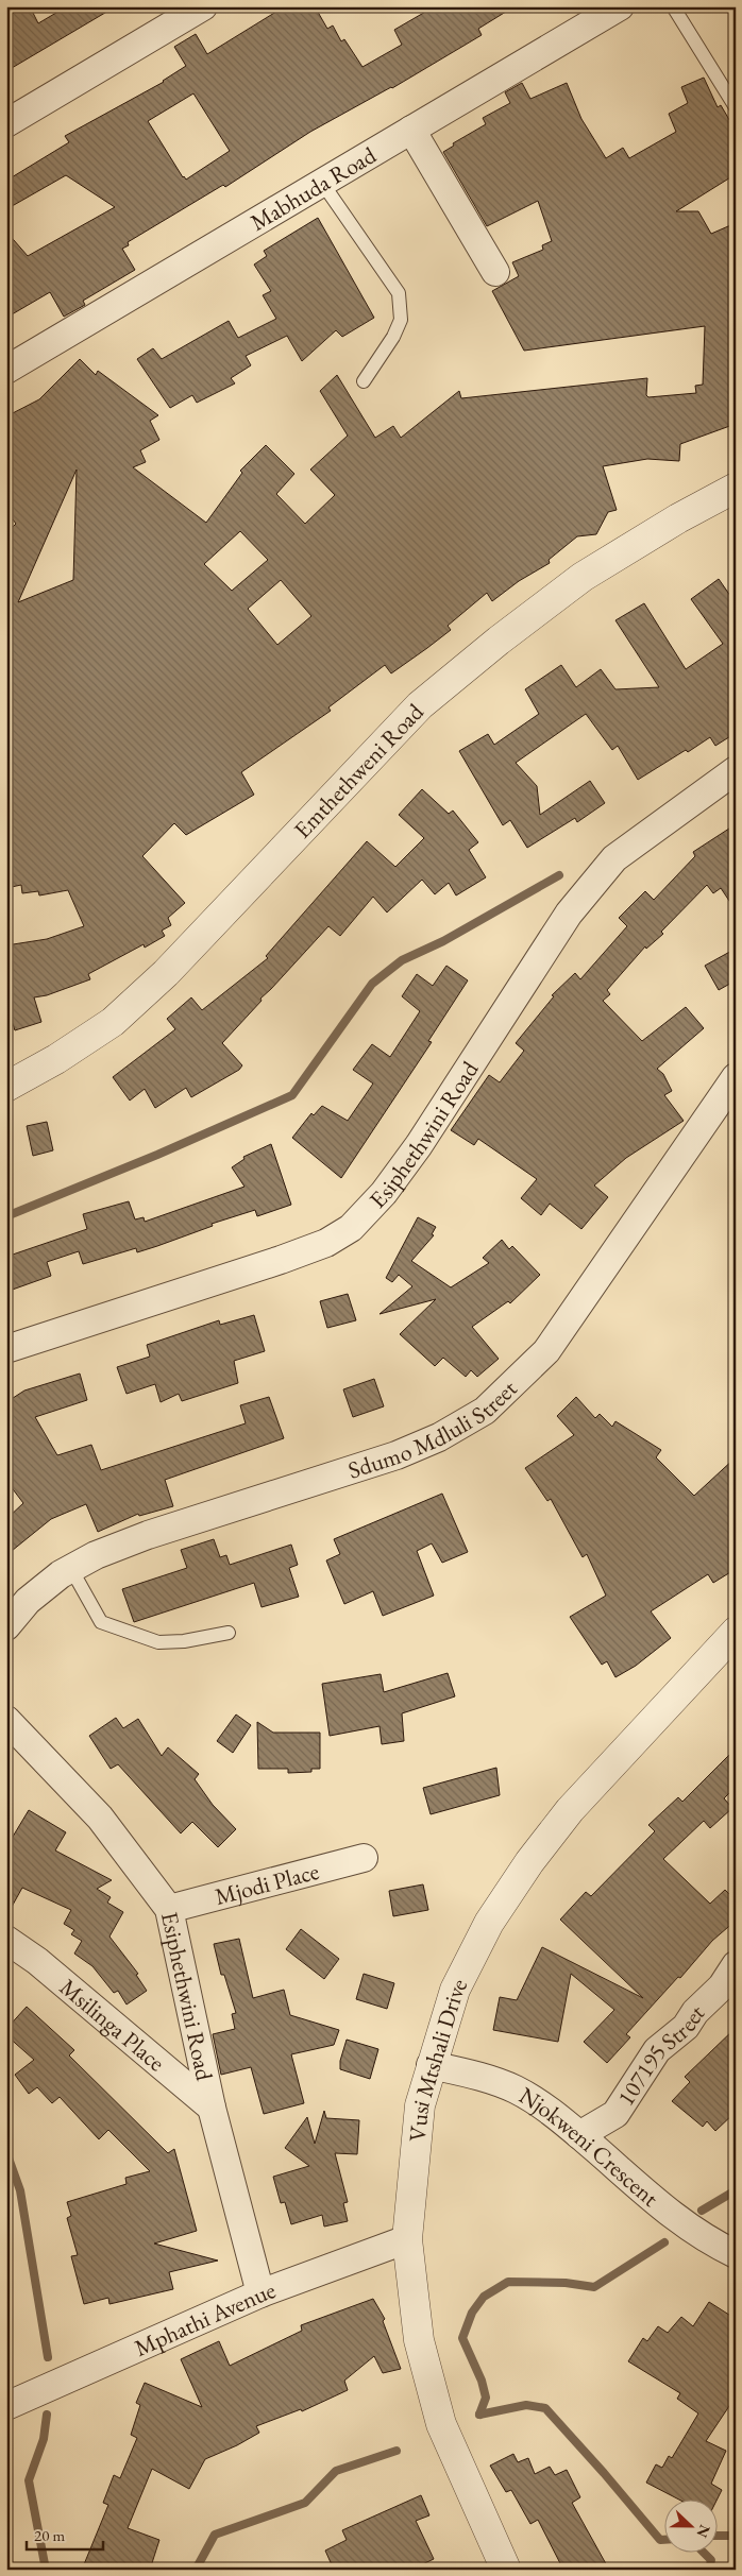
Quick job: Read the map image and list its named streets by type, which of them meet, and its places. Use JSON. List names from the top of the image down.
{
  "streets": {
    "street": [
      "Mabhuda Road",
      "Emthethweni Road",
      "Esiphethwini Road",
      "Sdumo Mdluli Street",
      "Mjodi Place",
      "Msilinga Place",
      "107195 Street",
      "Vusi Mtshali Drive",
      "Njokweni Crescent",
      "Mphathi Avenue"
    ]
  },
  "crossings": [
    ["Esiphethwini Road", "Mjodi Place"],
    ["Esiphethwini Road", "Msilinga Place"],
    ["Esiphethwini Road", "Mphathi Avenue"],
    ["107195 Street", "Njokweni Crescent"],
    ["Vusi Mtshali Drive", "Njokweni Crescent"],
    ["Vusi Mtshali Drive", "Mphathi Avenue"]
  ],
  "scale_bar": "20 m",
  "north": "right"
}
